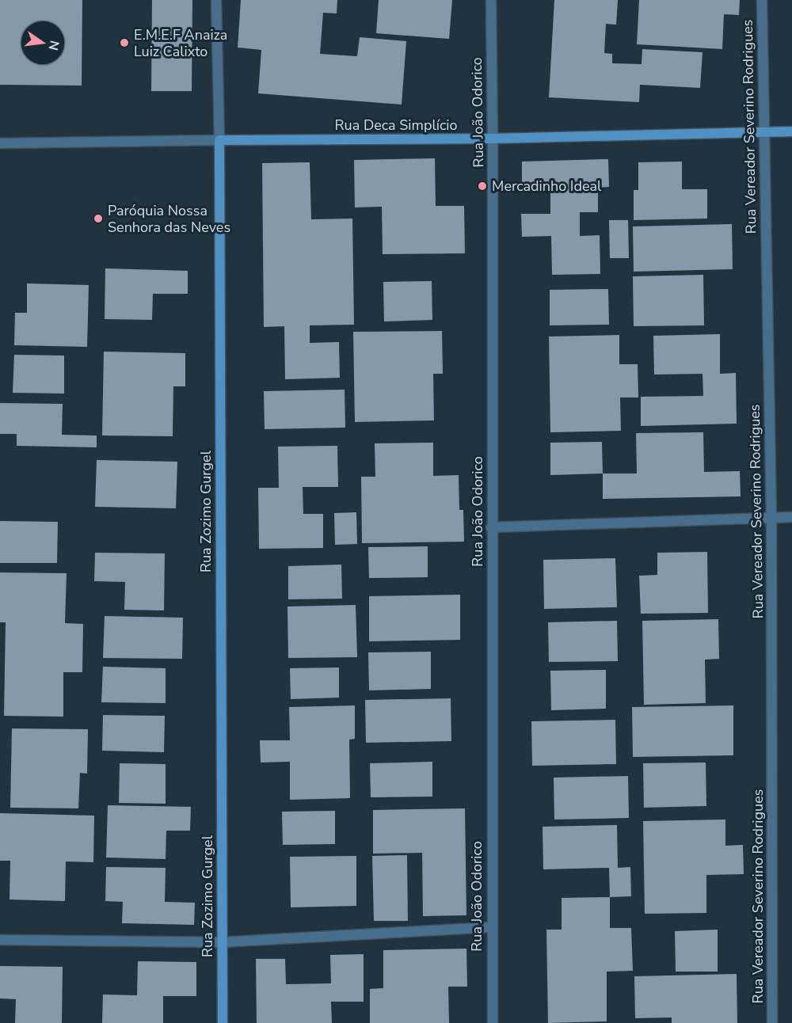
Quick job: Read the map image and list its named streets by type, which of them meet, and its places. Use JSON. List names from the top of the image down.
{
  "streets": {
    "street": [
      "Rua João Odorico",
      "Rua Deca Simplício",
      "Rua Vereador Severino Rodrigues",
      "Rua Zozimo Gurgel"
    ]
  },
  "crossings": [
    ["Rua João Odorico", "Rua Deca Simplício"],
    ["Rua Deca Simplício", "Rua Vereador Severino Rodrigues"],
    ["Rua Deca Simplício", "Rua Zozimo Gurgel"]
  ],
  "places": ["E.M.E.F Anaiza Luiz Calixto", "Mercadinho Ideal", "Paróquia Nossa Senhora das Neves"],
  "north": "right"
}
